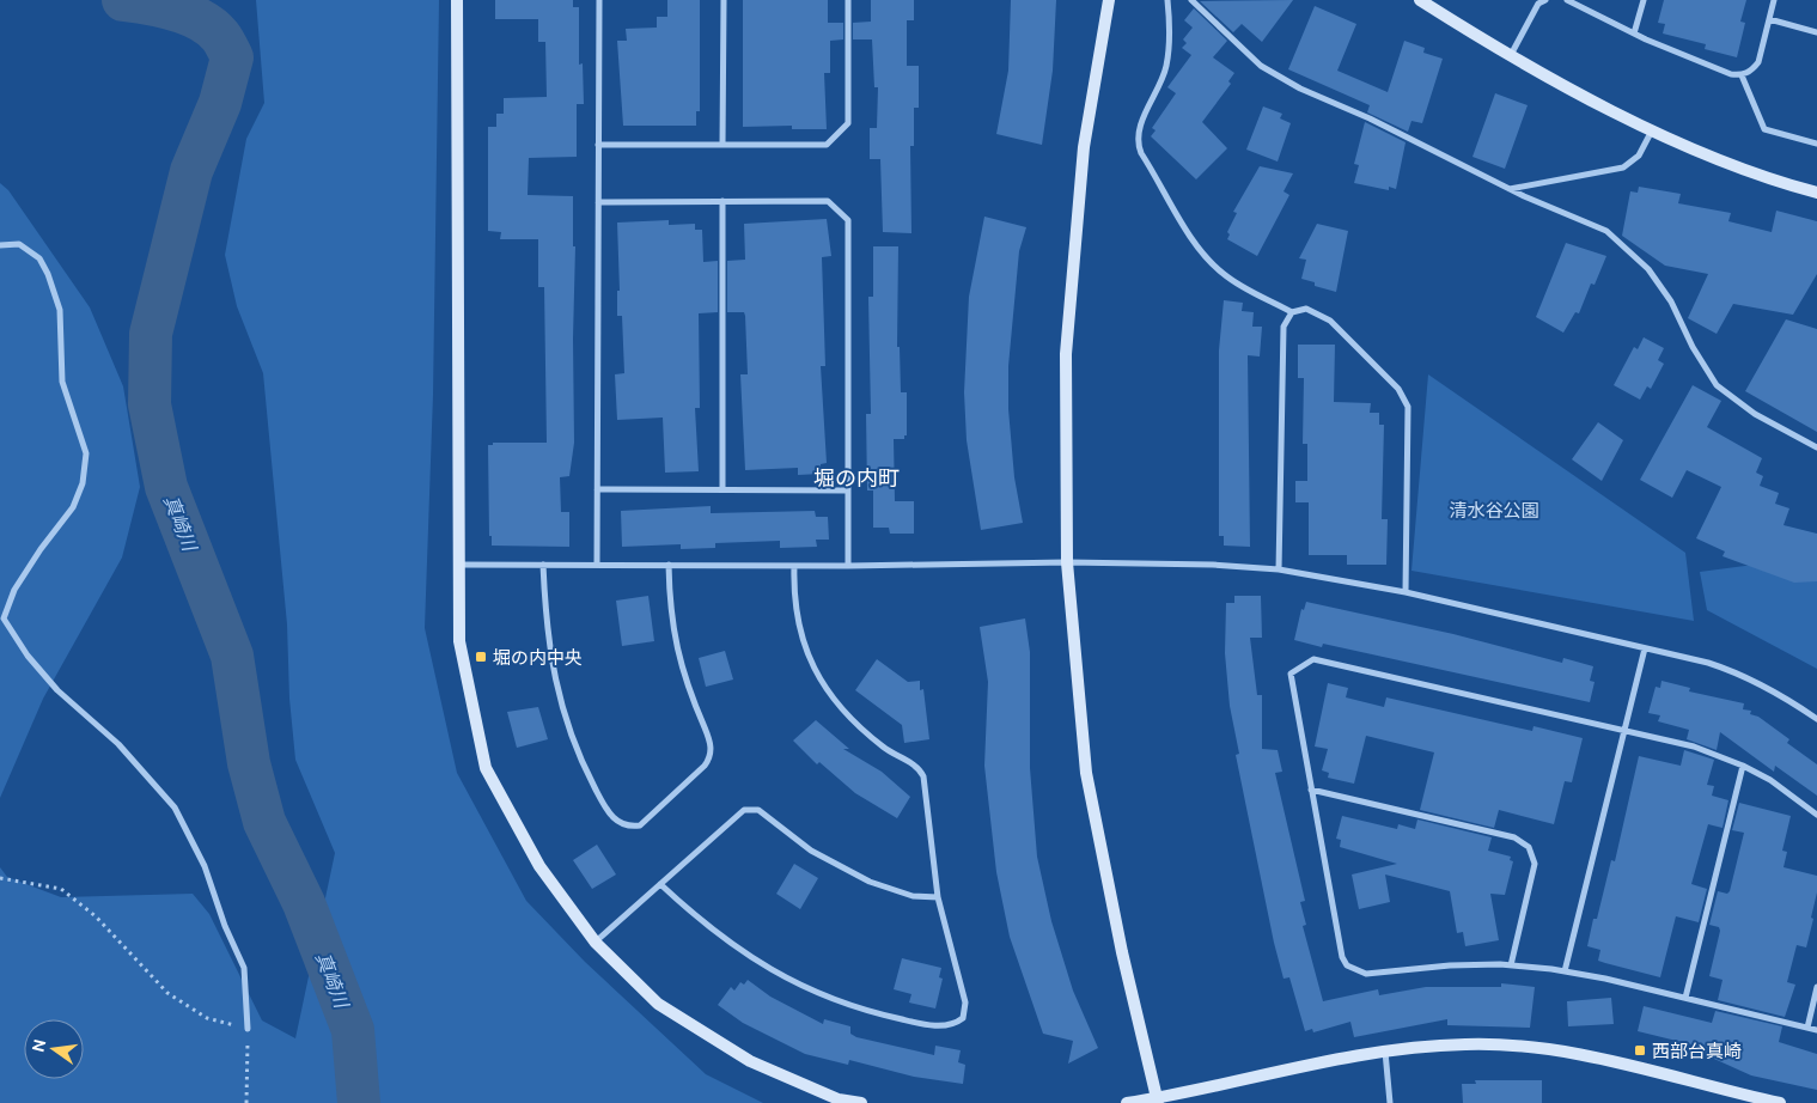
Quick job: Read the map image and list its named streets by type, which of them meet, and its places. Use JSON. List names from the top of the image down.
{
  "districts": ["堀の内町"],
  "water": ["真崎川"],
  "parks": ["清水谷公園"],
  "places": {
    "transit": ["堀の内中央", "西部台真崎"]
  },
  "north": "left"
}
